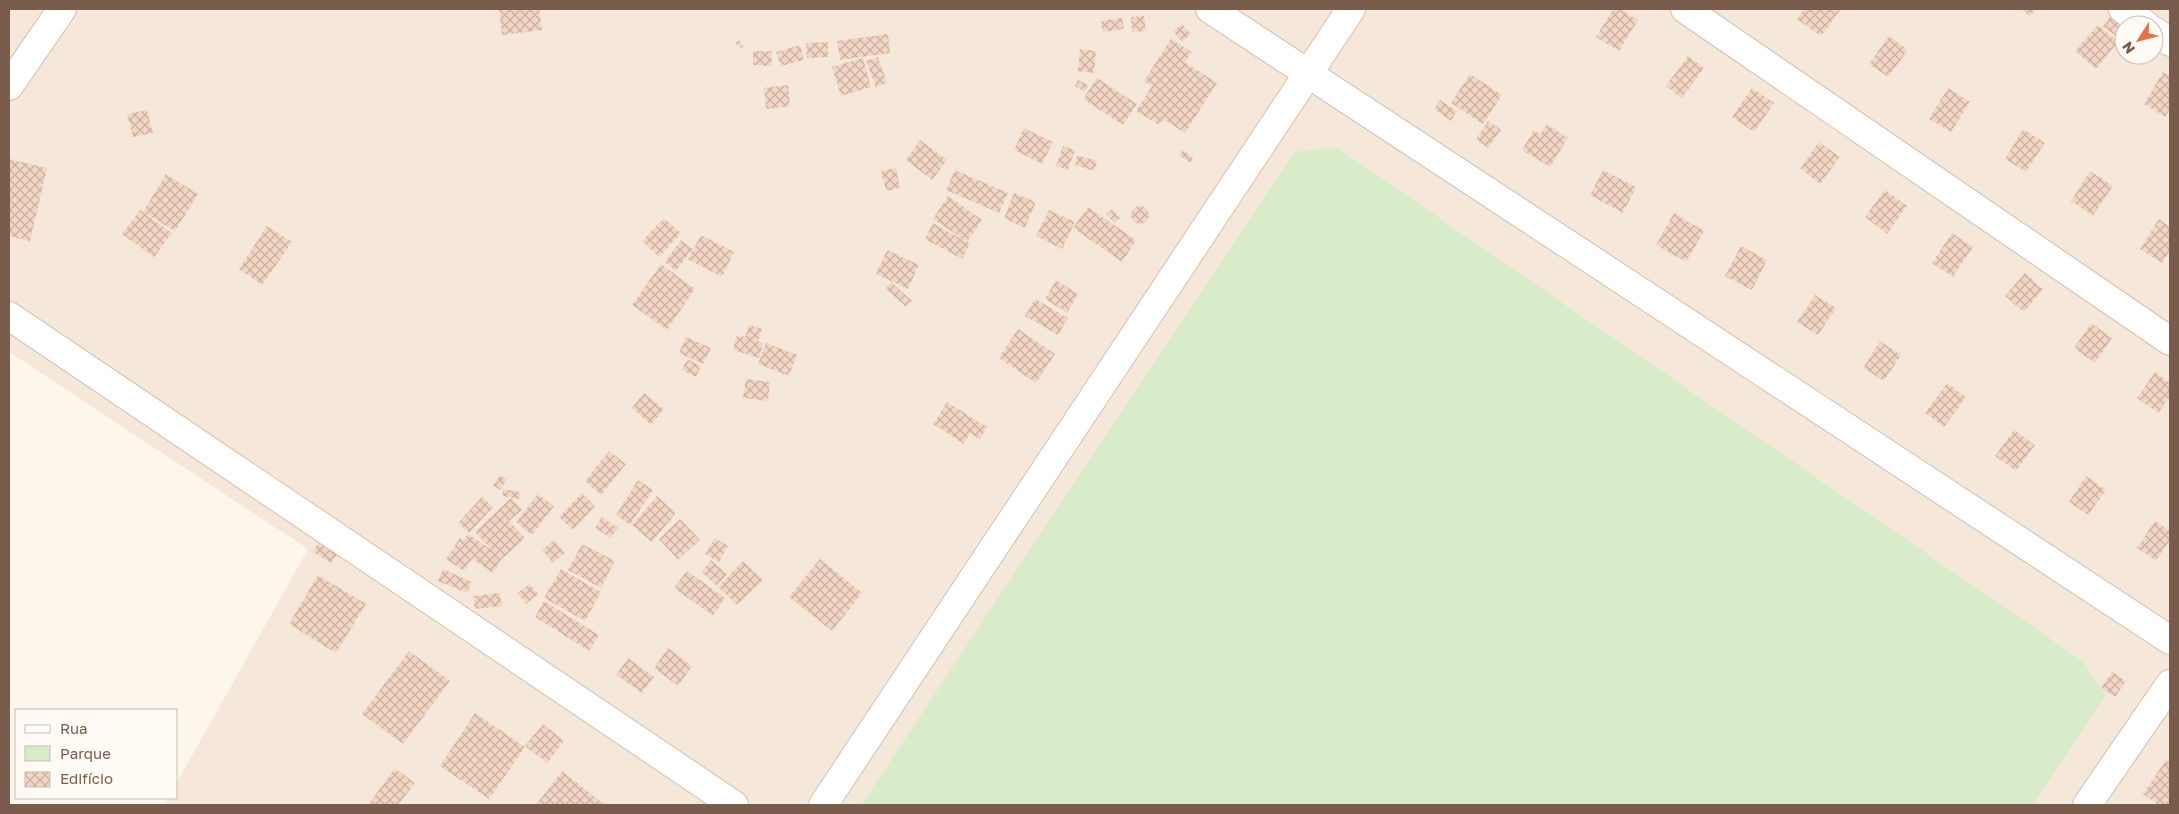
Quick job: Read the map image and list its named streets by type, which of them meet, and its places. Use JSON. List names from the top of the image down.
{
  "legend": ["Rua", "Parque", "Edifício"],
  "north": "bottom left"
}
